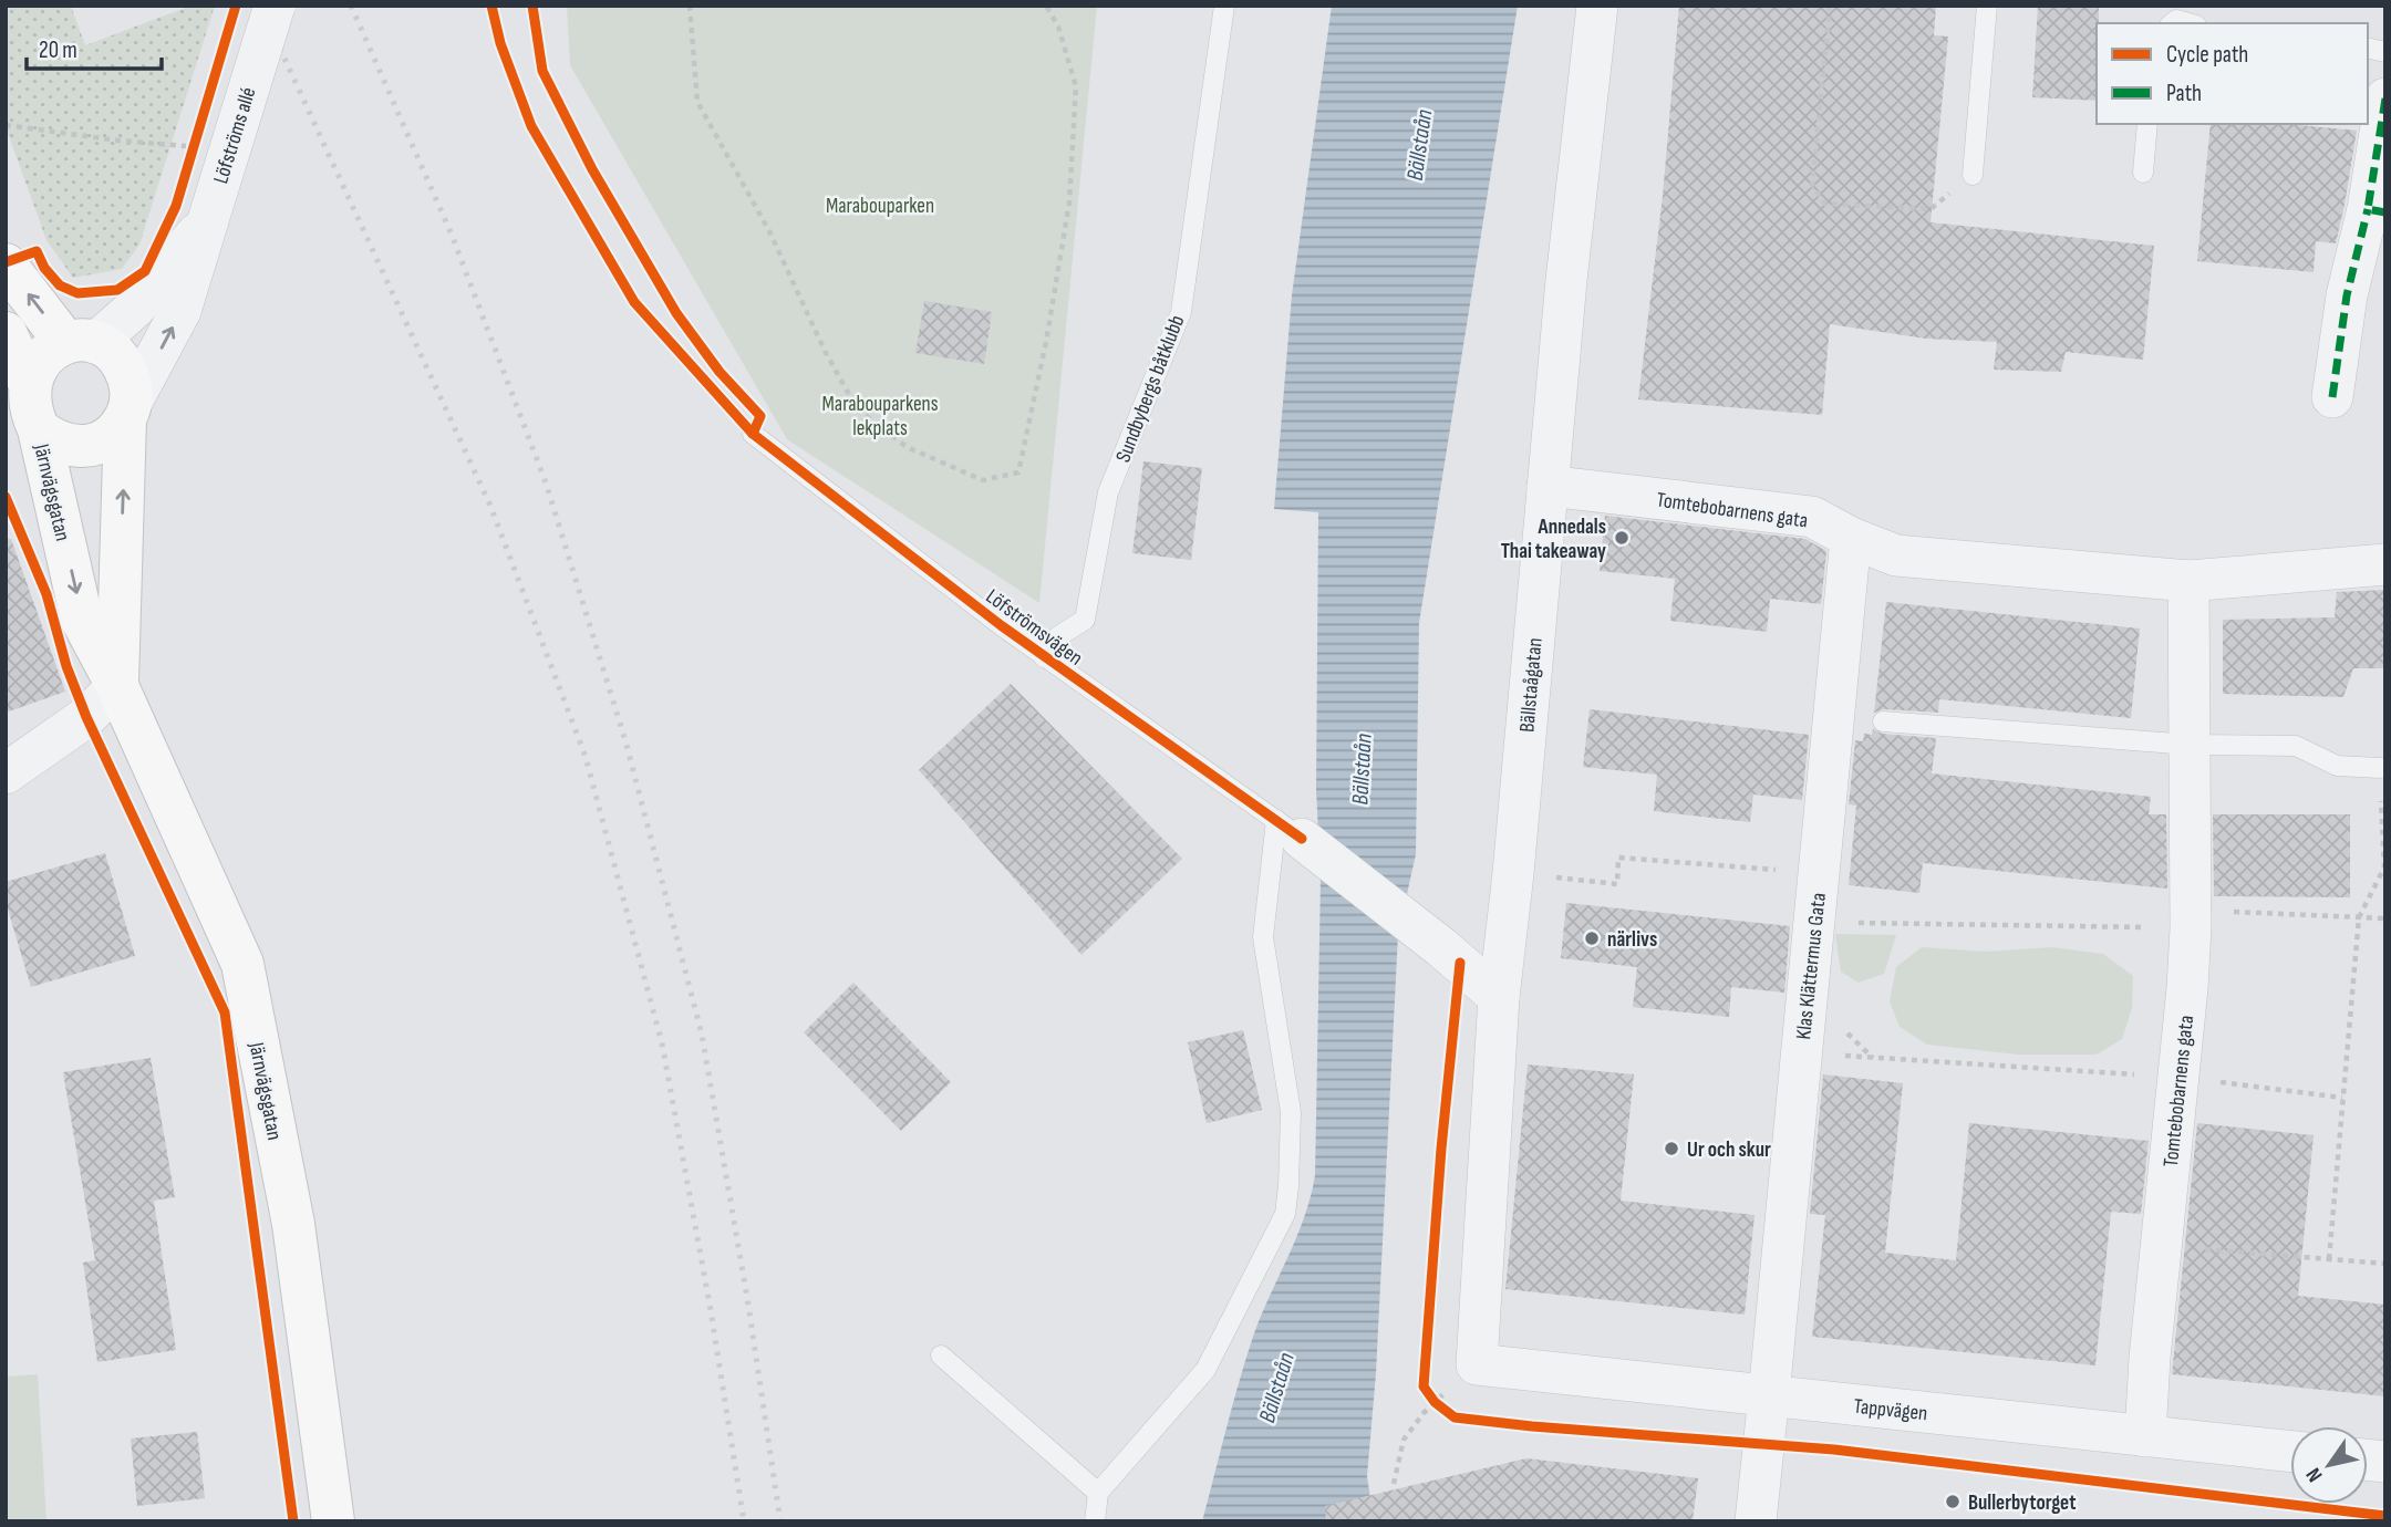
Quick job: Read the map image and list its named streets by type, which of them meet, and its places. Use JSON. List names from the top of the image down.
{
  "streets": {
    "street": [
      "Löfströms allé",
      "Järnvägsgatan",
      "Tomtebobarnens gata",
      "Löfströmsvägen",
      "Bällstaågatan",
      "Klas Klättermus Gata",
      "Tappvägen"
    ],
    "lane": ["Sundbybergs båtklubb"]
  },
  "crossings": [
    ["Löfströms allé", "Järnvägsgatan"],
    ["Sundbybergs båtklubb", "Löfströmsvägen"],
    ["Tomtebobarnens gata", "Bällstaågatan"],
    ["Tomtebobarnens gata", "Klas Klättermus Gata"],
    ["Tomtebobarnens gata", "Tappvägen"],
    ["Löfströmsvägen", "Bällstaågatan"],
    ["Bällstaågatan", "Tappvägen"],
    ["Klas Klättermus Gata", "Tappvägen"]
  ],
  "water": ["Bällstaån"],
  "parks": ["Marabouparken", "Marabouparkens lekplats"],
  "places": [
    "Annedals Thai takeaway",
    "närlivs",
    "Ur och skur",
    "Bullerbytorget"
  ],
  "legend": ["Cycle path", "Path"],
  "scale_bar": "20 m",
  "north": "bottom left"
}
